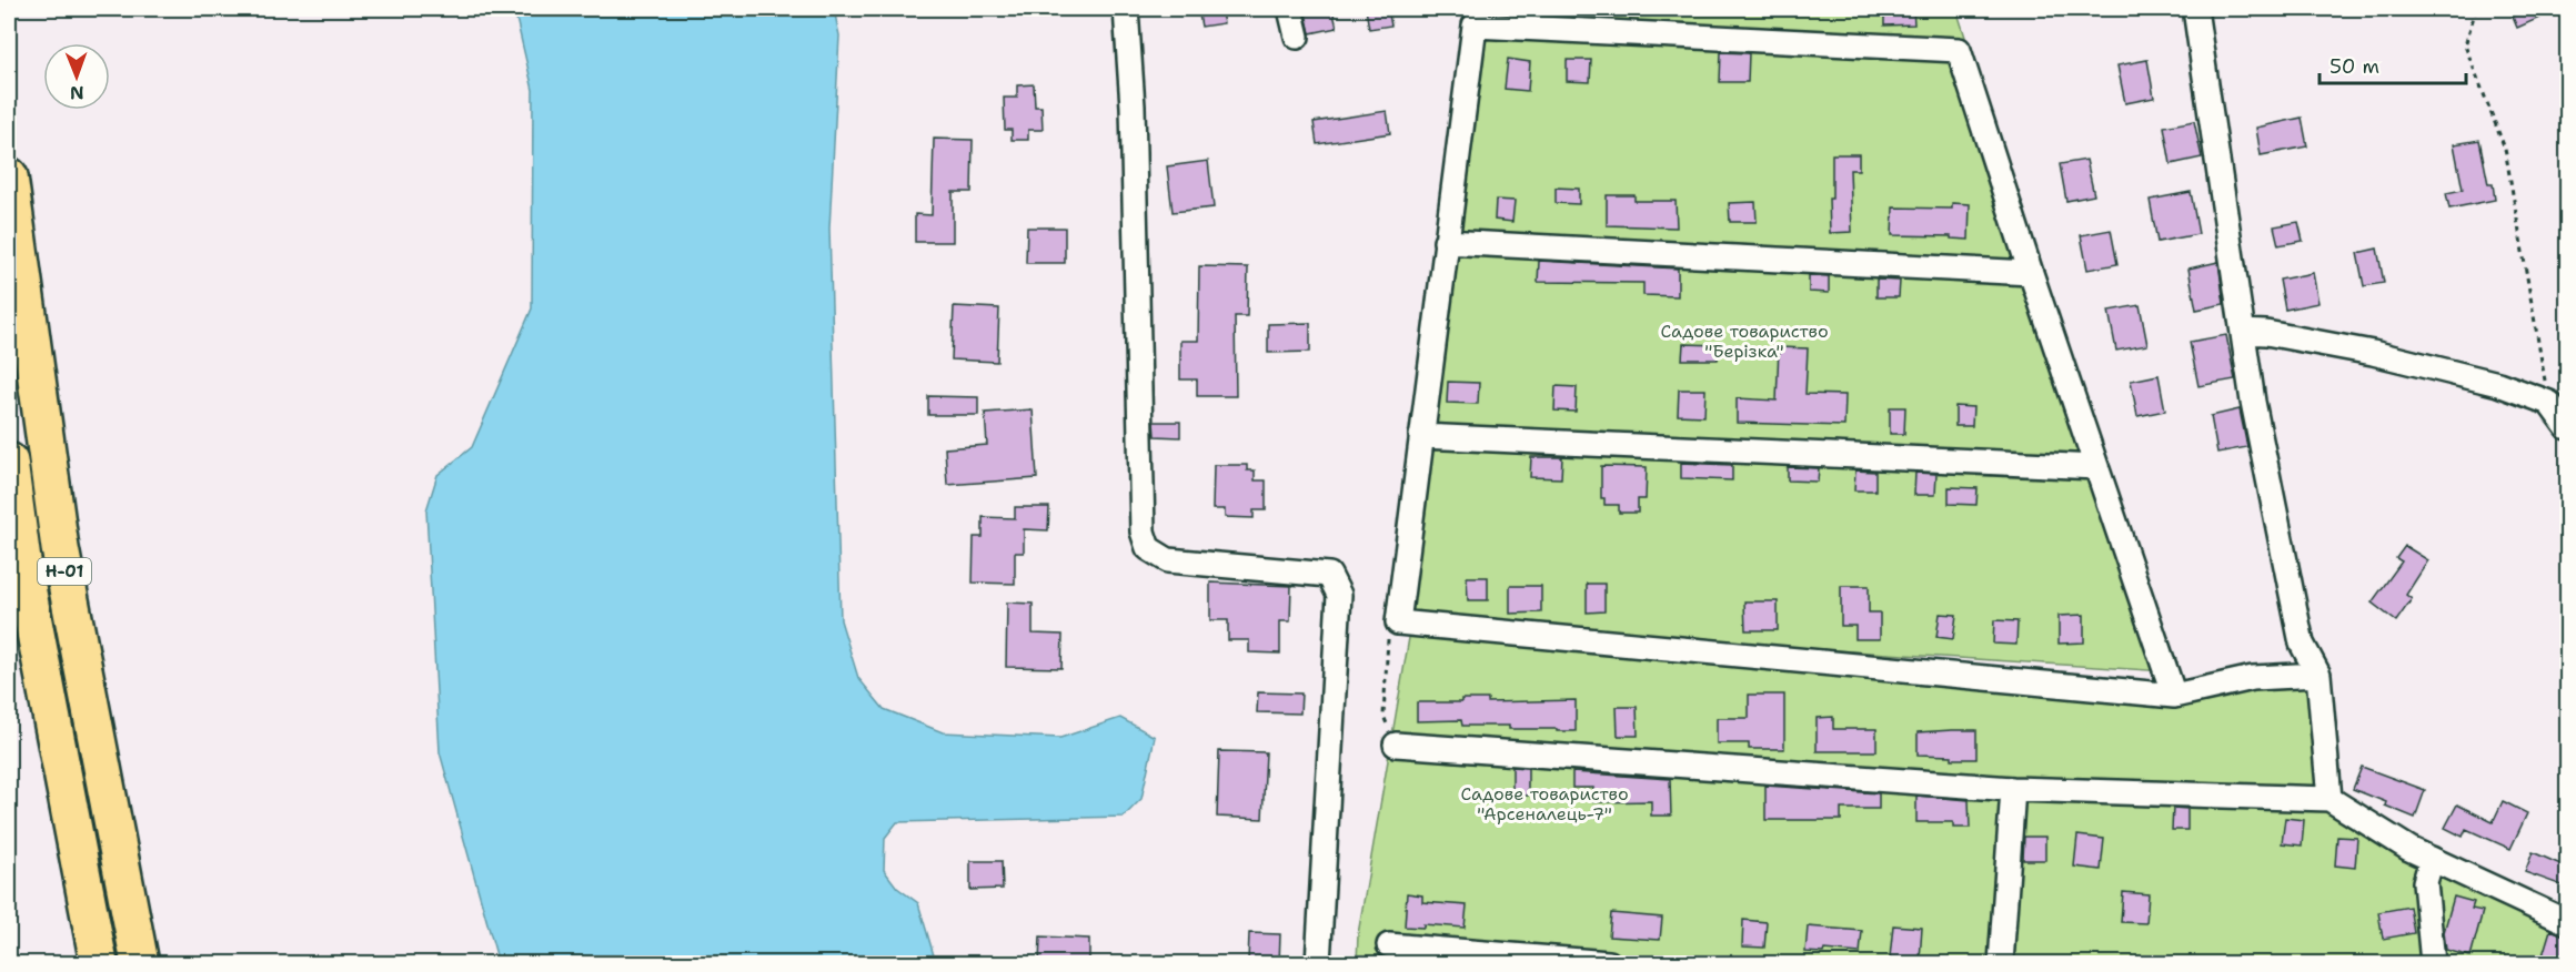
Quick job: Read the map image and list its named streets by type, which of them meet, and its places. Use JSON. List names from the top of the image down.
{
  "streets": {
    "main road": ["Н-01"]
  },
  "parks": ["Садове товариство \"Берізка\"", "Садове товариство \"Арсеналець-7\""],
  "scale_bar": "50 m",
  "north": "bottom"
}
